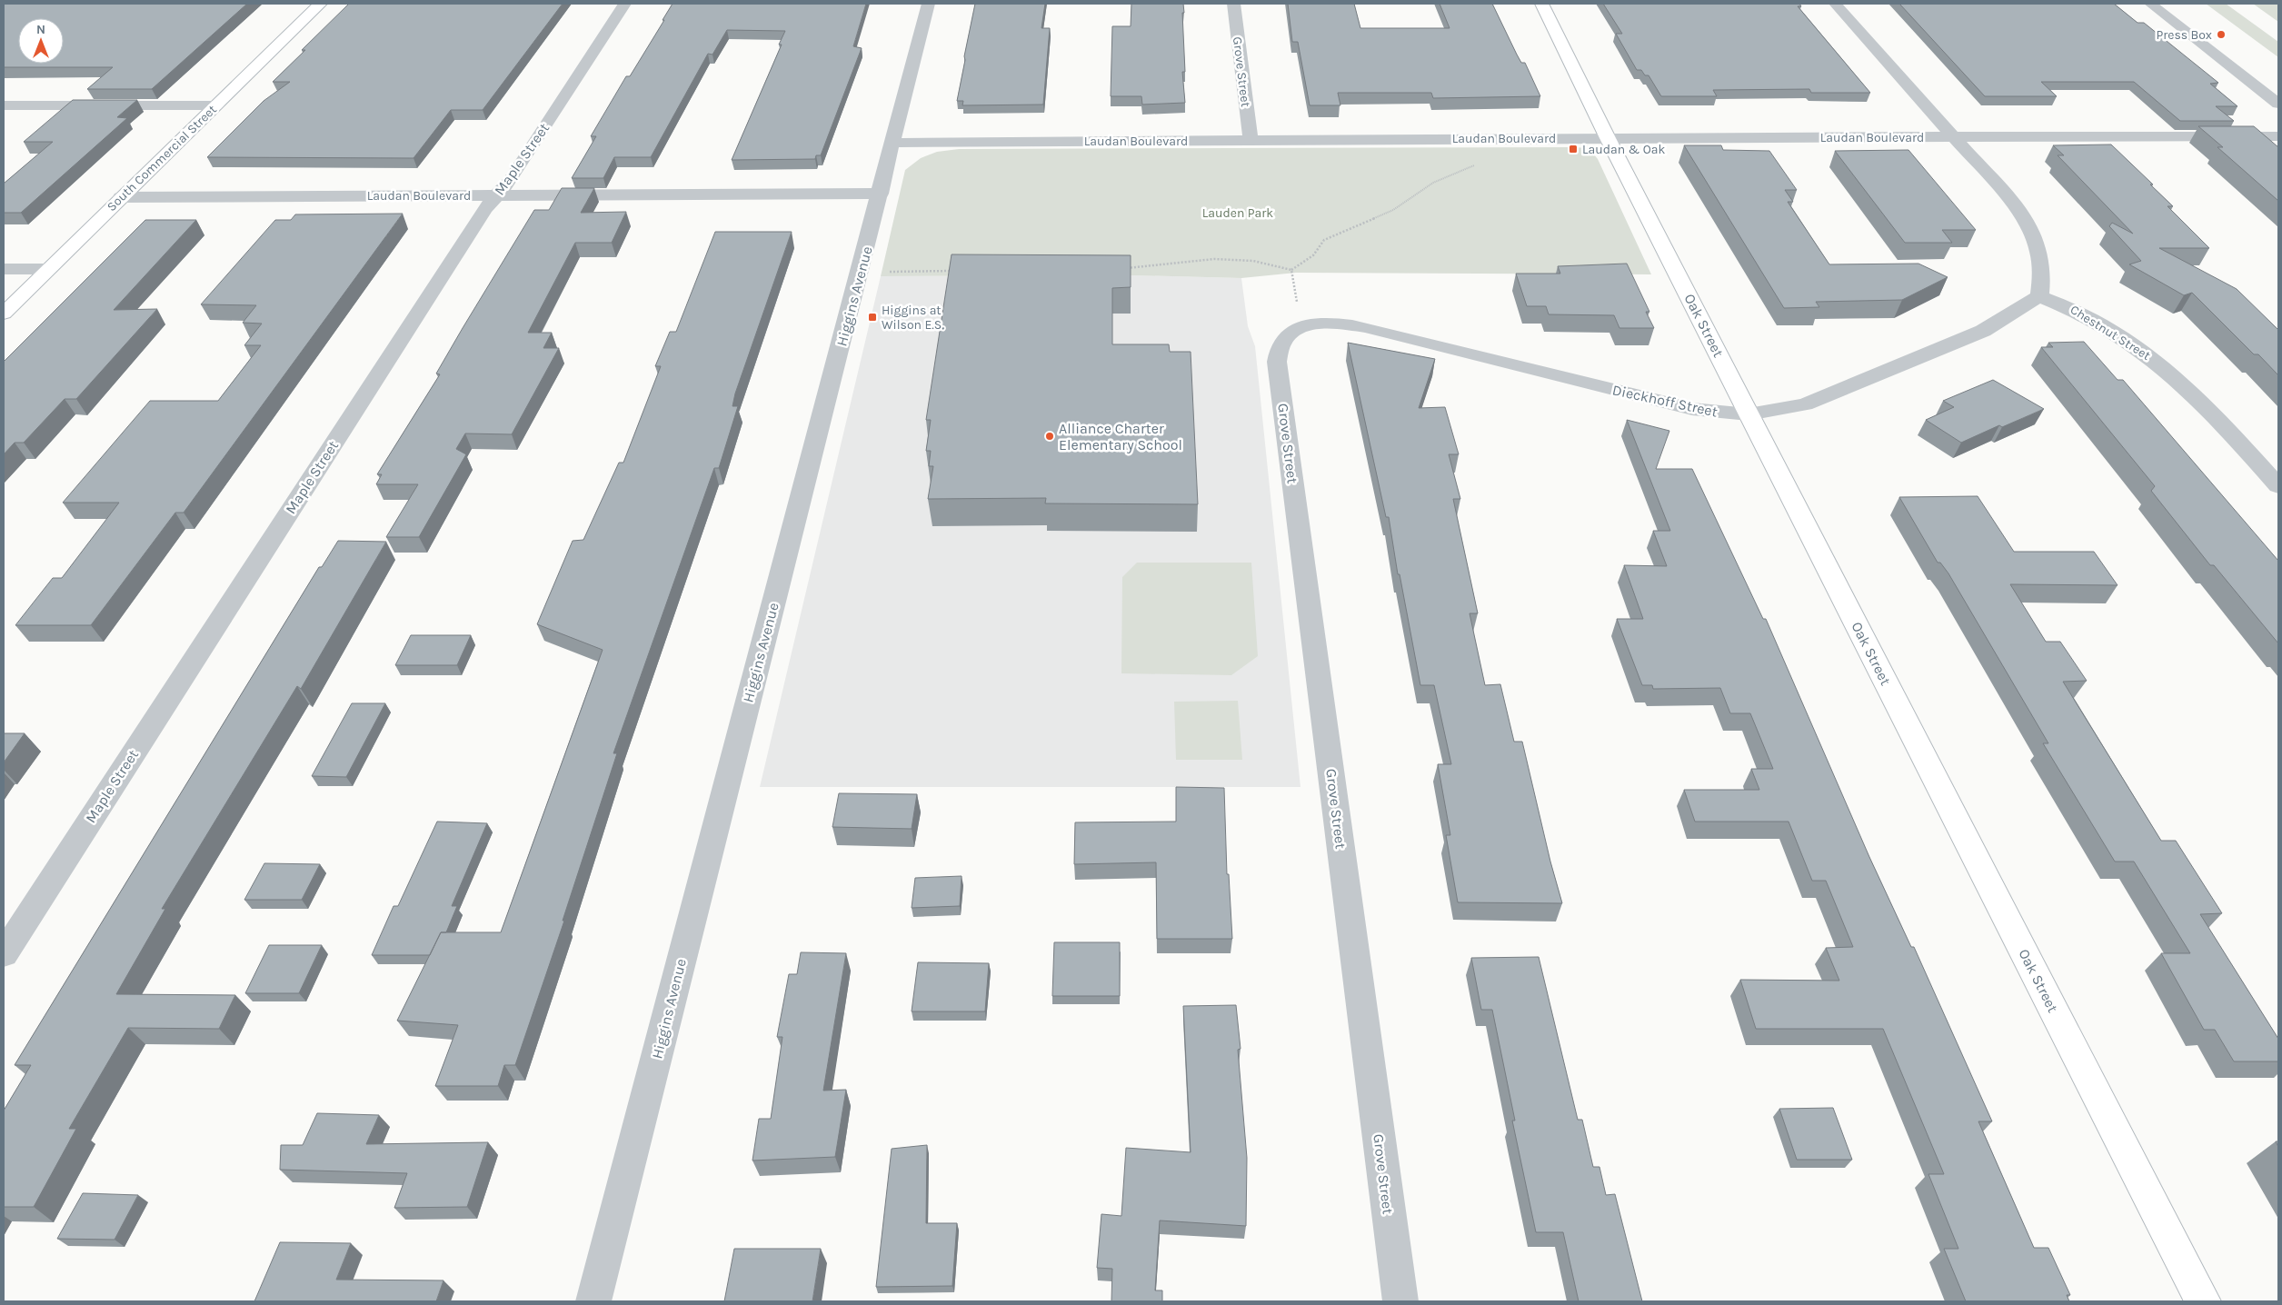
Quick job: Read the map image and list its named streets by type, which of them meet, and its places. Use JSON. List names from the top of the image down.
{
  "streets": {
    "street": [
      "Grove Street",
      "Laudan Boulevard",
      "South Commercial Street",
      "Maple Street",
      "Higgins Avenue",
      "Oak Street",
      "Chestnut Street",
      "Dieckhoff Street"
    ]
  },
  "crossings": [
    ["Grove Street", "Laudan Boulevard"],
    ["Grove Street", "Dieckhoff Street"],
    ["Laudan Boulevard", "South Commercial Street"],
    ["Laudan Boulevard", "Maple Street"],
    ["Laudan Boulevard", "Higgins Avenue"],
    ["Laudan Boulevard", "Oak Street"],
    ["Oak Street", "Dieckhoff Street"],
    ["Chestnut Street", "Dieckhoff Street"]
  ],
  "parks": ["Lauden Park"],
  "places": {
    "other": ["Press Box", "Alliance Charter Elementary School"],
    "transit": ["Laudan & Oak", "Higgins at Wilson E.S."]
  },
  "north": "top"
}
